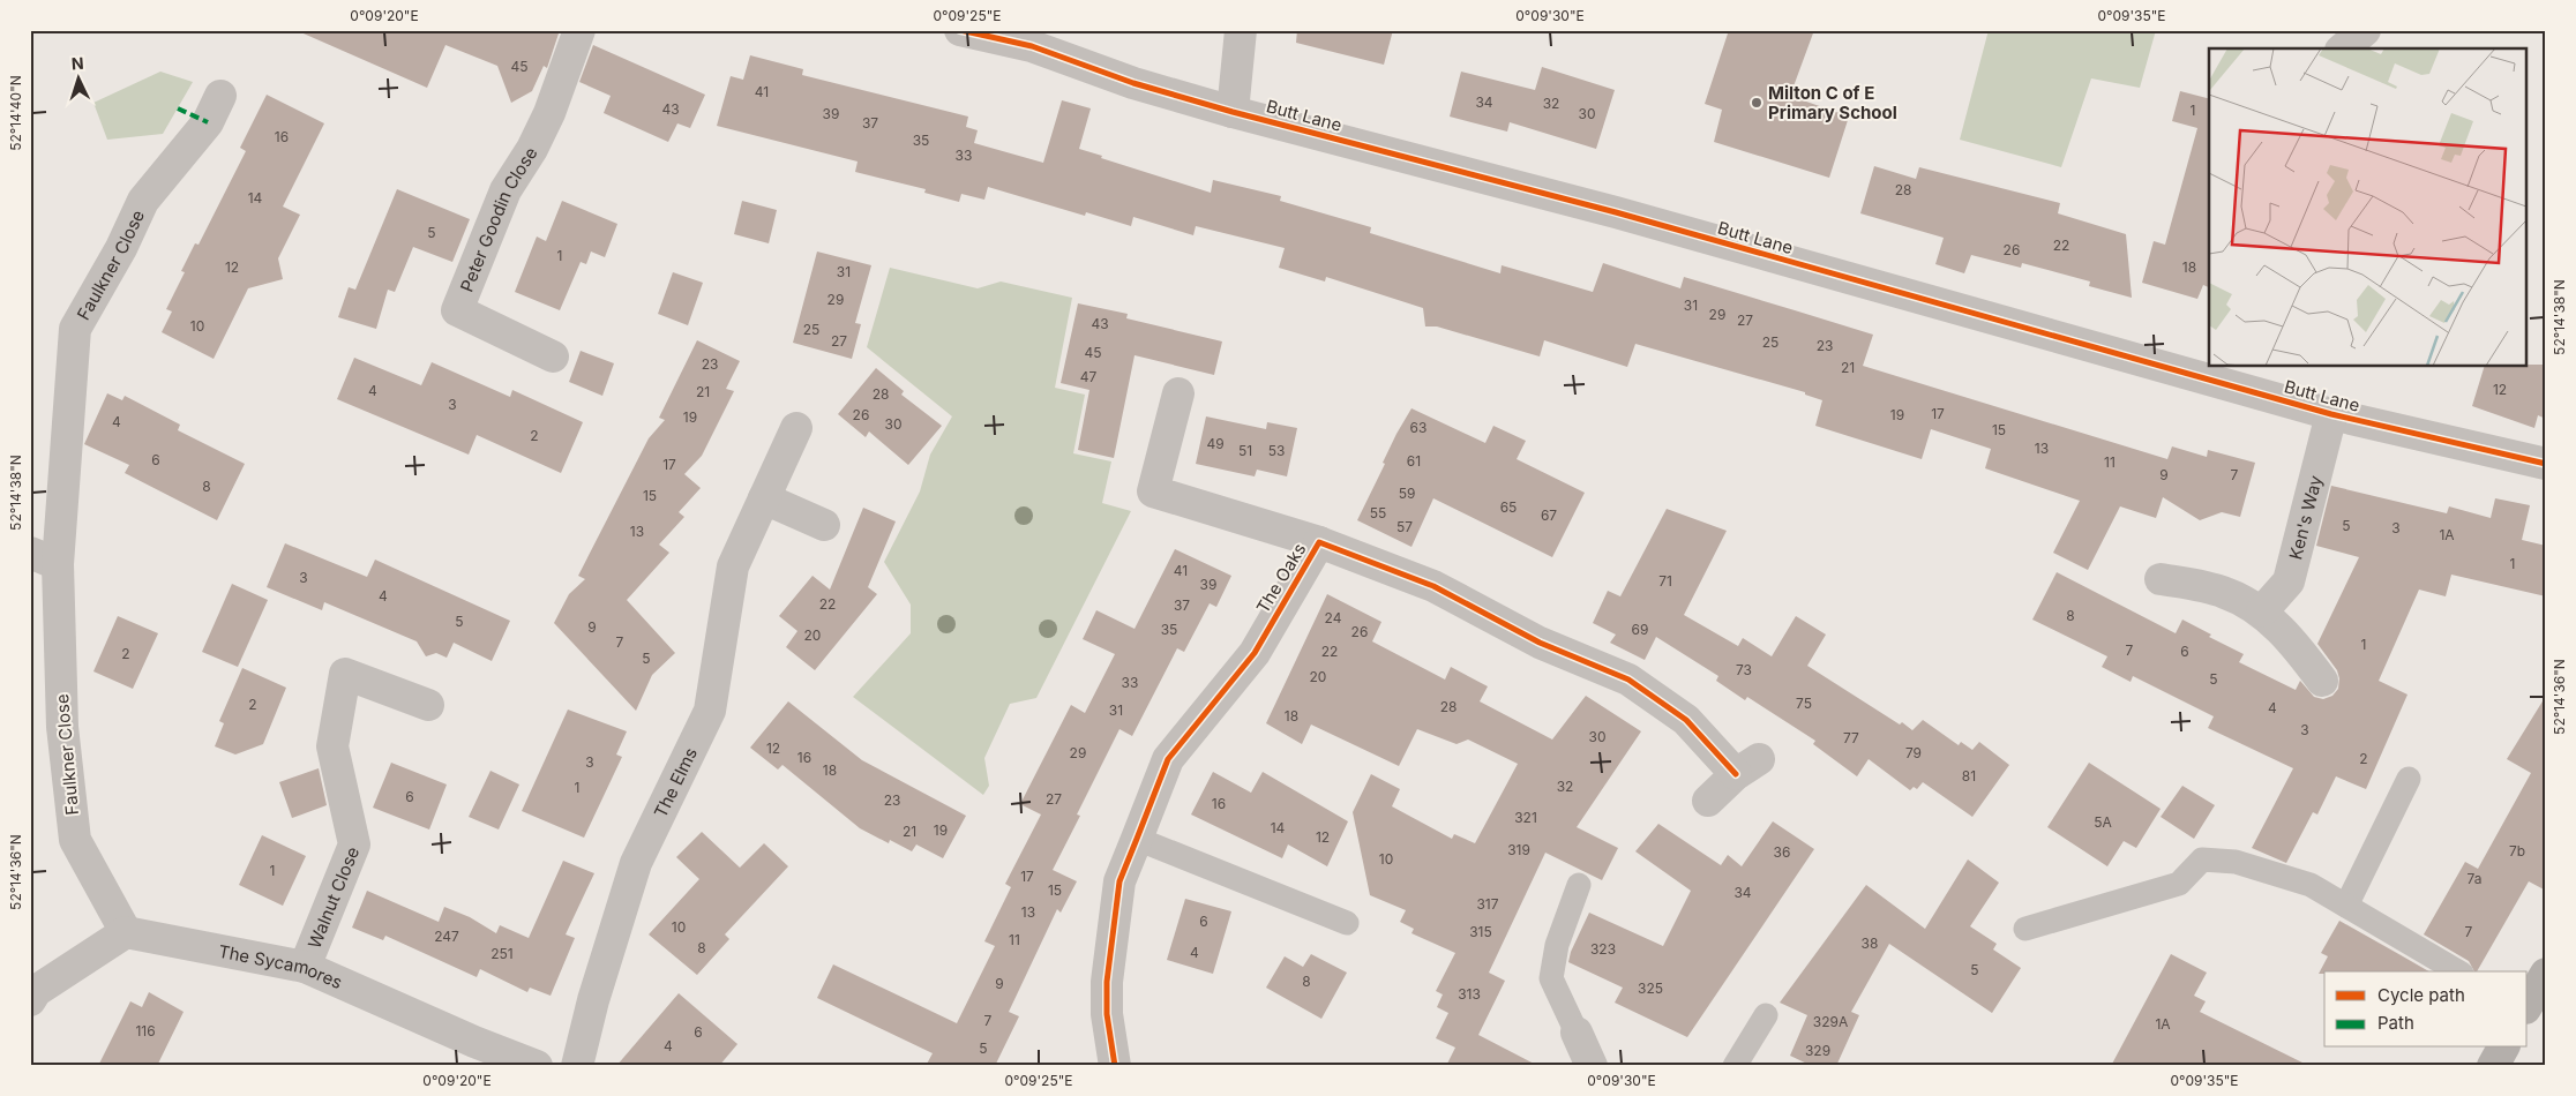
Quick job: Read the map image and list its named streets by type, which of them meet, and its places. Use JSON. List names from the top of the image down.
{
  "streets": {
    "street": [
      "Butt Lane",
      "Peter Goodin Close",
      "Faulkner Close",
      "Ken's Way",
      "The Oaks",
      "The Elms",
      "Walnut Close",
      "The Sycamores"
    ]
  },
  "crossings": [
    ["Butt Lane", "Ken's Way"],
    ["Faulkner Close", "The Sycamores"],
    ["Walnut Close", "The Sycamores"]
  ],
  "places": ["Milton C of E Primary School"],
  "house_numbers": [
    "45",
    "41",
    "34",
    "32",
    "43",
    "1",
    "39",
    "30",
    "37",
    "16",
    "35",
    "33",
    "28",
    "14",
    "5",
    "22",
    "26",
    "1",
    "12",
    "18",
    "31",
    "29",
    "31",
    "29",
    "27",
    "43",
    "10",
    "25",
    "27",
    "25",
    "23",
    "45",
    "23",
    "21",
    "47",
    "12",
    "4",
    "21",
    "28",
    "3",
    "17",
    "26",
    "19",
    "19",
    "4",
    "30",
    "63",
    "15",
    "2",
    "49",
    "13",
    "51",
    "53",
    "6",
    "61",
    "11",
    "17",
    "9",
    "7",
    "8",
    "59",
    "15",
    "65",
    "55",
    "67",
    "5",
    "57",
    "3",
    "13",
    "1A",
    "1",
    "41",
    "3",
    "71",
    "39",
    "4",
    "22",
    "37",
    "8",
    "24",
    "5",
    "9",
    "35",
    "69",
    "26",
    "20",
    "7",
    "1",
    "7",
    "22",
    "6",
    "2",
    "5",
    "73",
    "20",
    "5",
    "33",
    "75",
    "2",
    "28",
    "4",
    "31",
    "18",
    "3",
    "30",
    "77",
    "12",
    "29",
    "79",
    "16",
    "2",
    "3",
    "18",
    "81",
    "32",
    "1",
    "6",
    "27",
    "23",
    "16",
    "321",
    "5A",
    "14",
    "19",
    "21",
    "12",
    "319",
    "7b",
    "36",
    "10",
    "1",
    "17",
    "7a",
    "15",
    "34",
    "317",
    "13",
    "6",
    "10",
    "315",
    "7",
    "247",
    "11",
    "38",
    "8",
    "323",
    "4",
    "251",
    "5",
    "8",
    "9",
    "325",
    "313",
    "7",
    "329A",
    "1A",
    "116",
    "6",
    "4",
    "5",
    "329"
  ],
  "legend": ["Cycle path", "Path"],
  "north": "top",
  "coordinates": [
    "0°09'20\"E",
    "0°09'25\"E",
    "0°09'30\"E",
    "0°09'35\"E",
    "52°14'40\"N",
    "52°14'38\"N",
    "52°14'36\"N"
  ]
}
